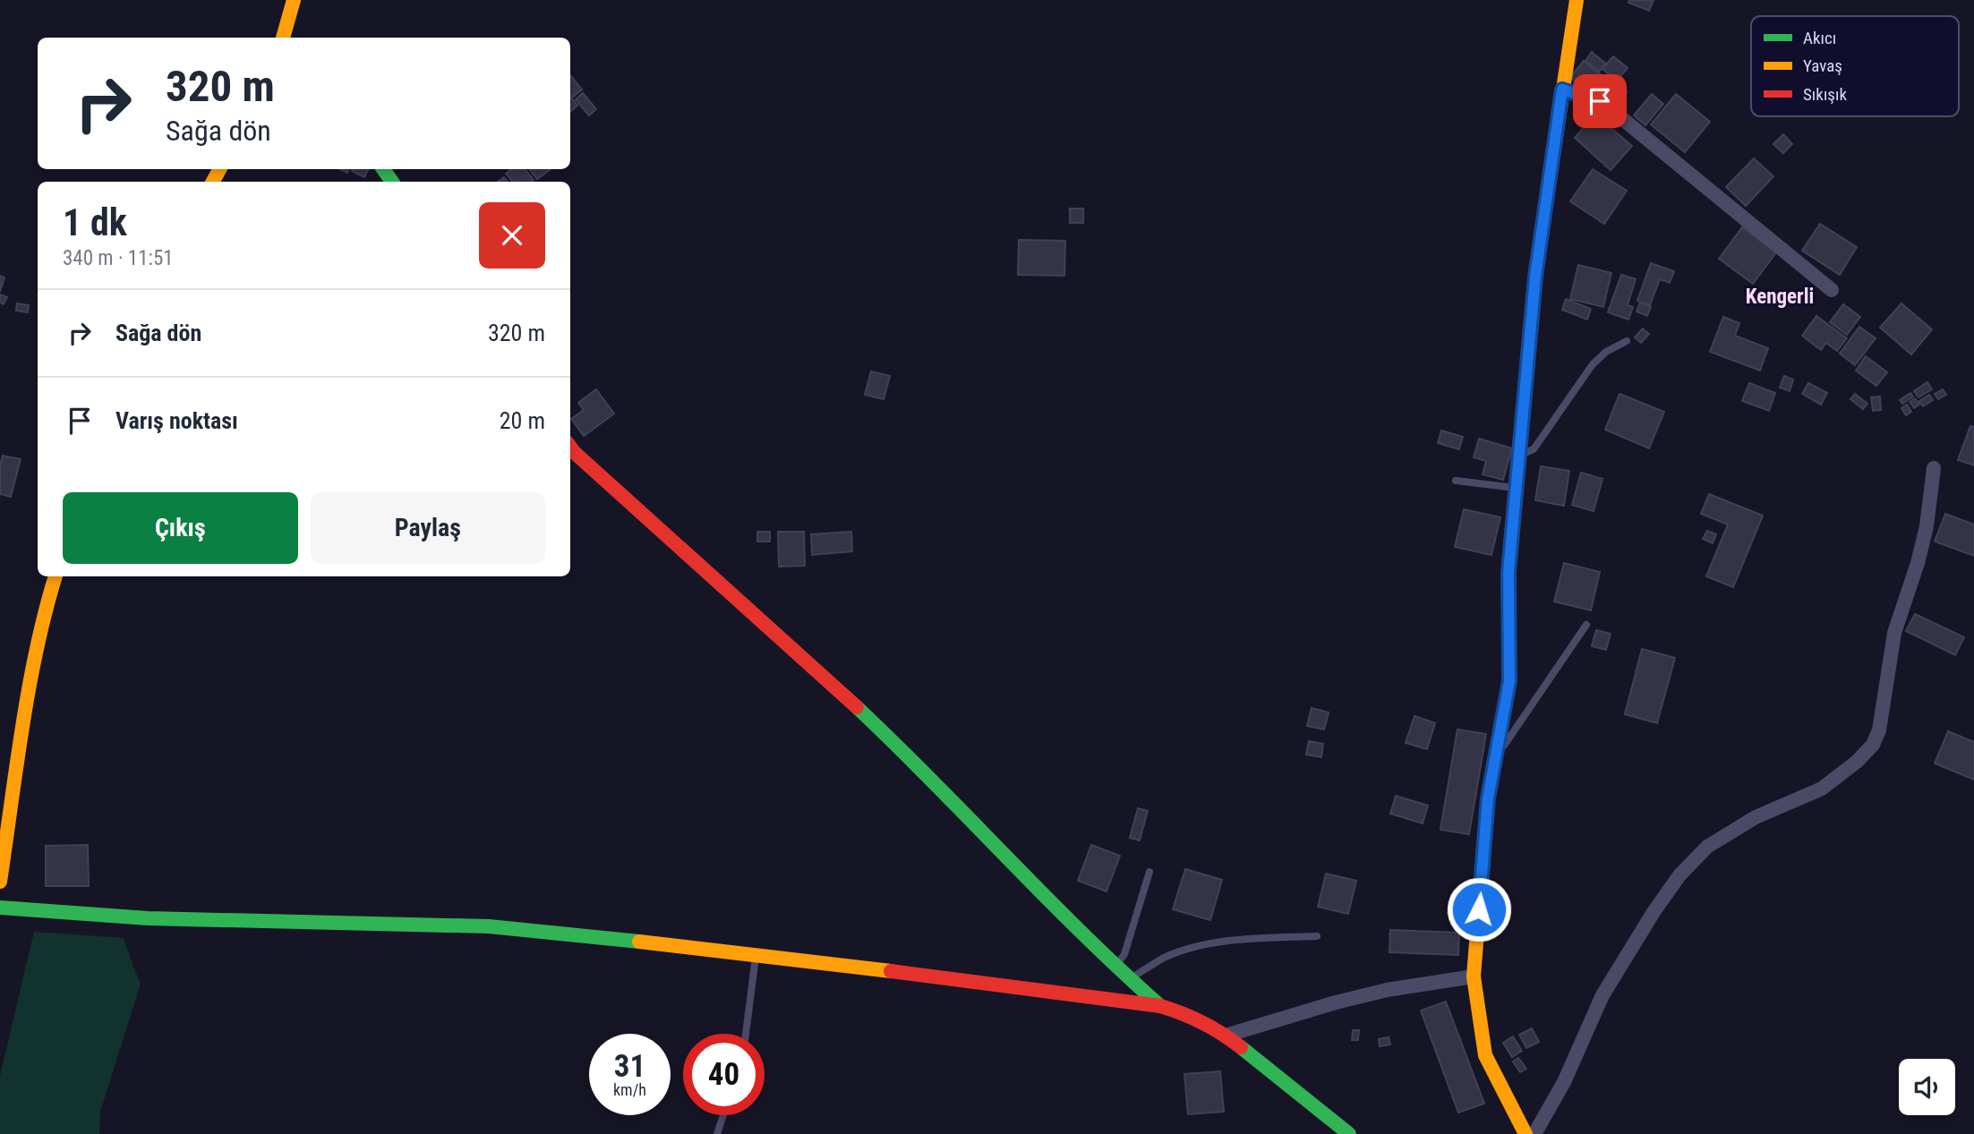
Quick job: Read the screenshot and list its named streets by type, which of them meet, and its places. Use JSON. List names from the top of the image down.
{
  "districts": ["Kengerli"],
  "legend": ["Akıcı", "Yavaş", "Sıkışık"],
  "page": {
    "turn": ["320 m", "Sağa dön"],
    "heading": ["1 dk", "340 m · 11:51"],
    "list": [
      {
        "name": "Sağa dön",
        "value": "320 m"
      },
      {
        "name": "Varış noktası",
        "value": "20 m"
      }
    ],
    "buttons": ["Çıkış", "Paylaş"],
    "speed": "31 km/h",
    "limit": "40"
  }
}
